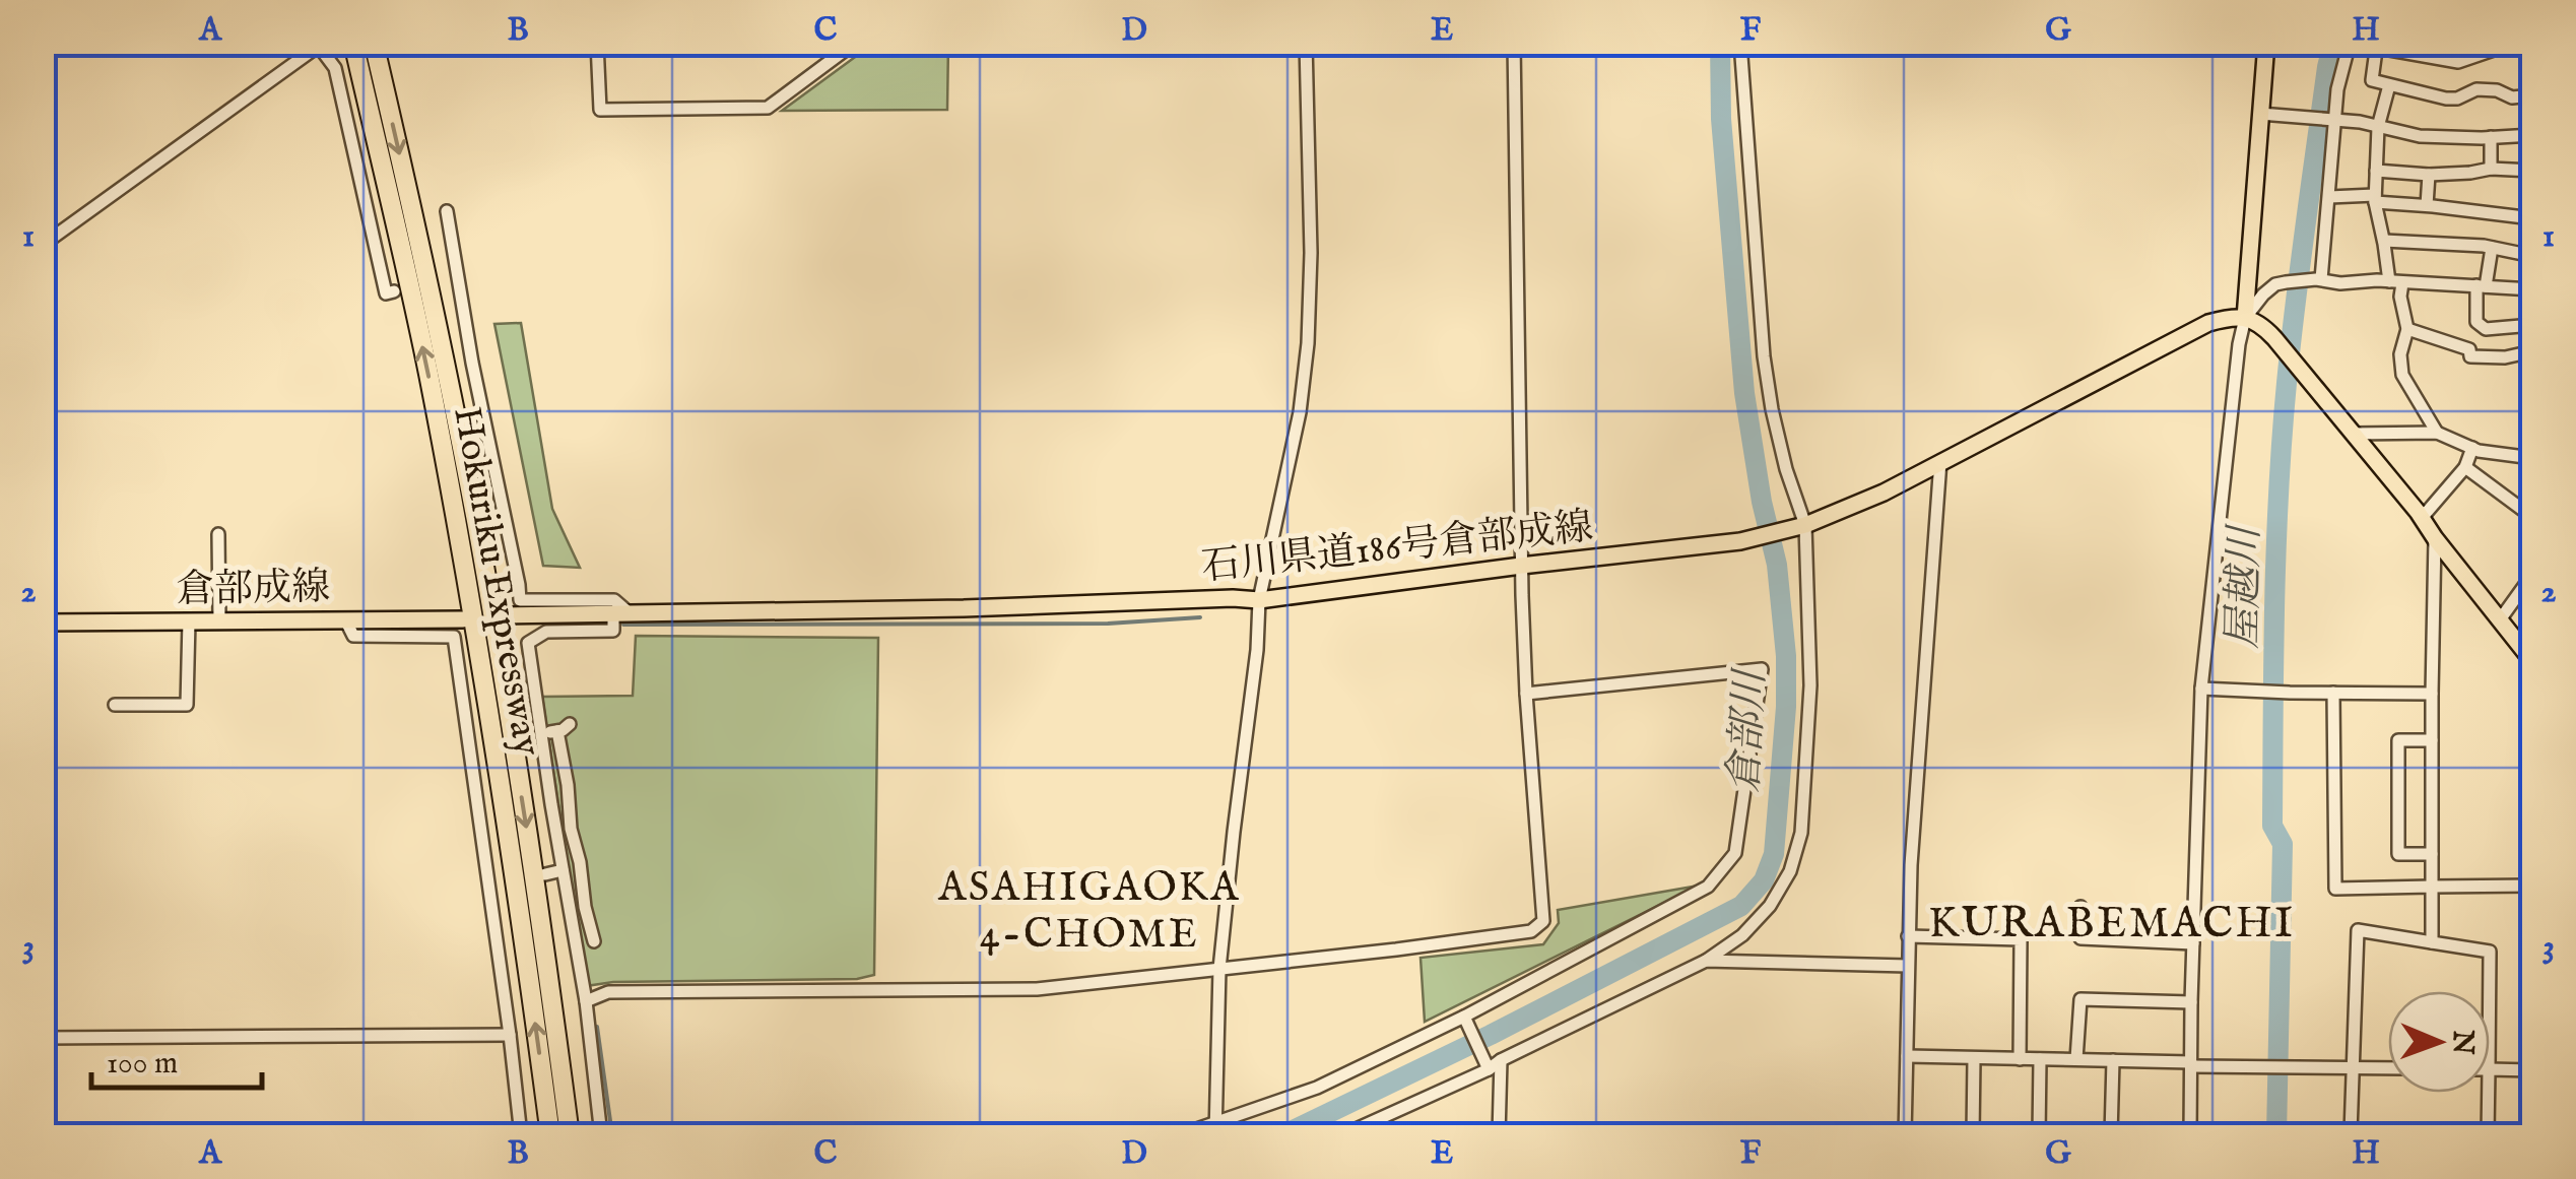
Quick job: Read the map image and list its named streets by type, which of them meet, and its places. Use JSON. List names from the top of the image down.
{
  "streets": {
    "highway": ["Hokuriku Expressway"],
    "main road": ["石川県道186号倉部成線", "倉部成線"]
  },
  "districts": ["ASAHIGAOKA 4-CHOME", "KURABEMACHI"],
  "water": ["屋越川", "倉部川"],
  "scale_bar": "100 m",
  "north": "right",
  "grid": {
    "columns": [
      "A",
      "B",
      "C",
      "D",
      "E",
      "F",
      "G",
      "H"
    ],
    "rows": ["1", "2", "3"]
  }
}
